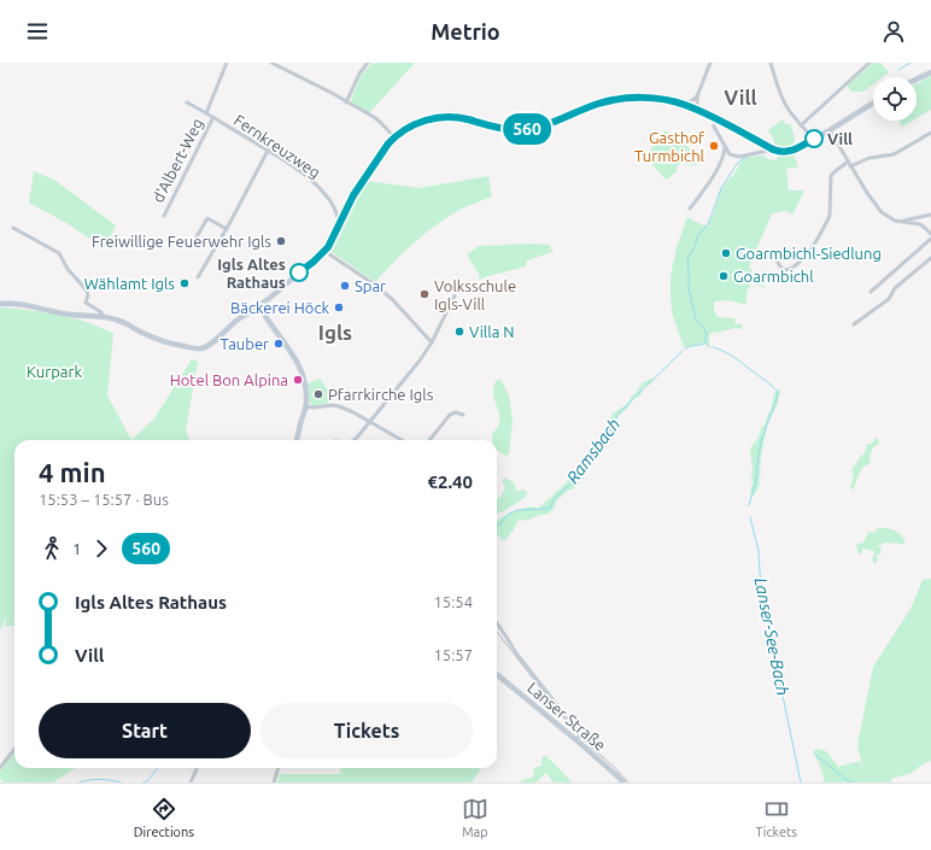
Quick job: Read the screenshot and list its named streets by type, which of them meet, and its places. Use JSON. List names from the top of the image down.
{
  "streets": {
    "main road": ["Lanser Straße"],
    "street": ["Fernkreuzweg", "d'Albert-Weg"]
  },
  "crossings": [
    ["Fernkreuzweg", "d'Albert-Weg"]
  ],
  "districts": ["Vill", "Igls"],
  "water": ["Ramsbach", "Lanser-See-Bach"],
  "parks": ["Kurpark"],
  "places": [
    "Vill",
    "Gasthof Turmbichl",
    "Freiwillige Feuerwehr Igls",
    "Goarmbichl-Siedlung",
    "Igls Altes Rathaus",
    "Goarmbichl",
    "Wählamt Igls",
    "Spar",
    "Volksschule Igls-Vill",
    "Bäckerei Höck",
    "Villa N",
    "Tauber",
    "Hotel Bon Alpina",
    "Pfarrkirche Igls"
  ],
  "lines": ["bus line 560"],
  "page": {
    "header": "Metrio",
    "on_map": "560",
    "heading": ["4 min", "15:53 – 15:57 · Bus", "€2.40"],
    "legs": ["1", "560"],
    "list": [
      {
        "name": "Igls Altes Rathaus",
        "value": "15:54"
      },
      {
        "name": "Vill",
        "value": "15:57"
      }
    ],
    "buttons": ["Start", "Tickets"],
    "tabs": ["Directions", "Map", "Tickets"]
  }
}
